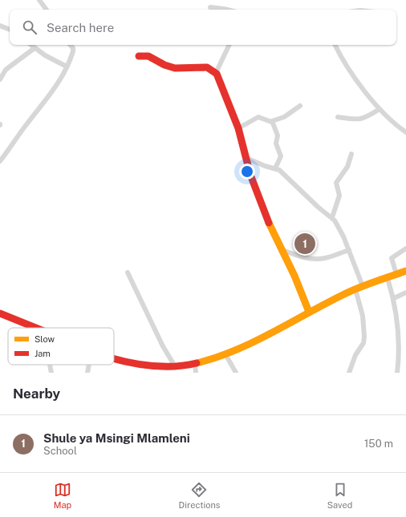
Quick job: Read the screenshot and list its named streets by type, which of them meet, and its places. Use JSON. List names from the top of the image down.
{
  "legend": ["Slow", "Jam"],
  "page": {
    "search": "Search here",
    "pins": "1",
    "heading": "Nearby",
    "list": [
      {
        "mark": "1",
        "name": "Shule ya Msingi Mlamleni",
        "note": "School",
        "value": "150 m"
      }
    ],
    "nav": ["Map", "Directions", "Saved"]
  }
}
